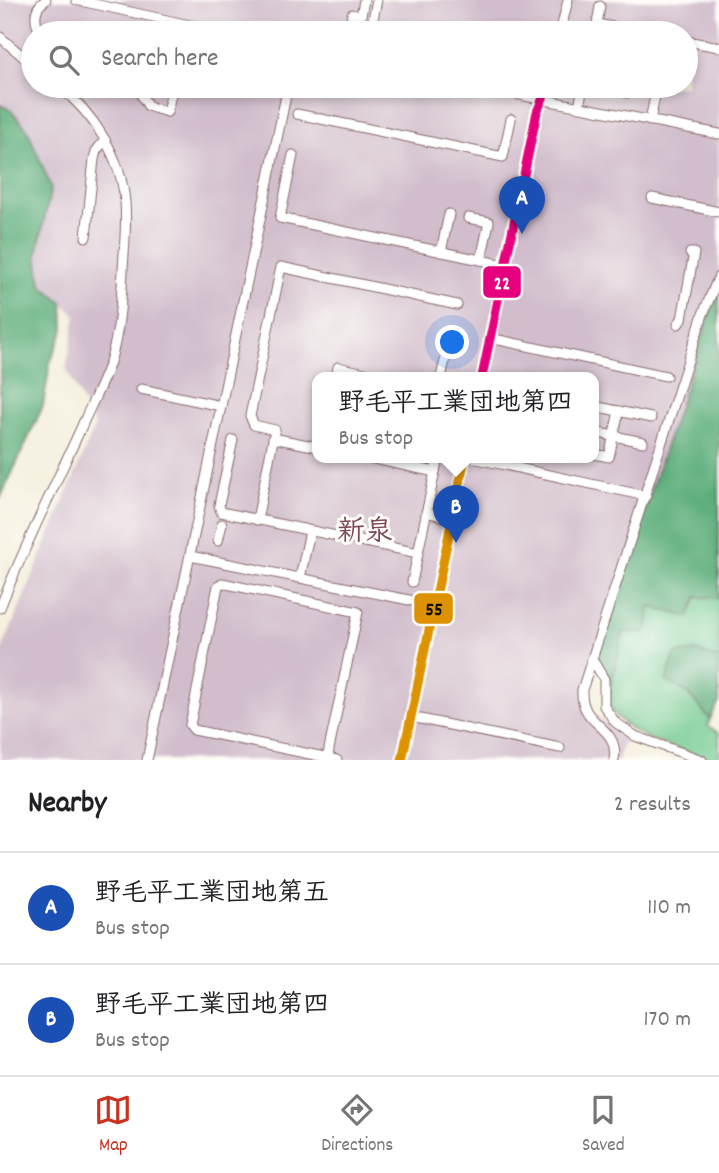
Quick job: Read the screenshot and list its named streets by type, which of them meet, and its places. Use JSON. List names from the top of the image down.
{
  "districts": ["新泉"],
  "lines": ["transit line 22", "transit line 55"],
  "page": {
    "search": "Search here",
    "pins": ["A", "B"],
    "popup": ["野毛平工業団地第四", "Bus stop"],
    "heading": ["Nearby", "2 results"],
    "list": [
      {
        "mark": "A",
        "name": "野毛平工業団地第五",
        "note": "Bus stop",
        "value": "110 m"
      },
      {
        "mark": "B",
        "name": "野毛平工業団地第四",
        "note": "Bus stop",
        "value": "170 m"
      }
    ],
    "nav": ["Map", "Directions", "Saved"]
  }
}
